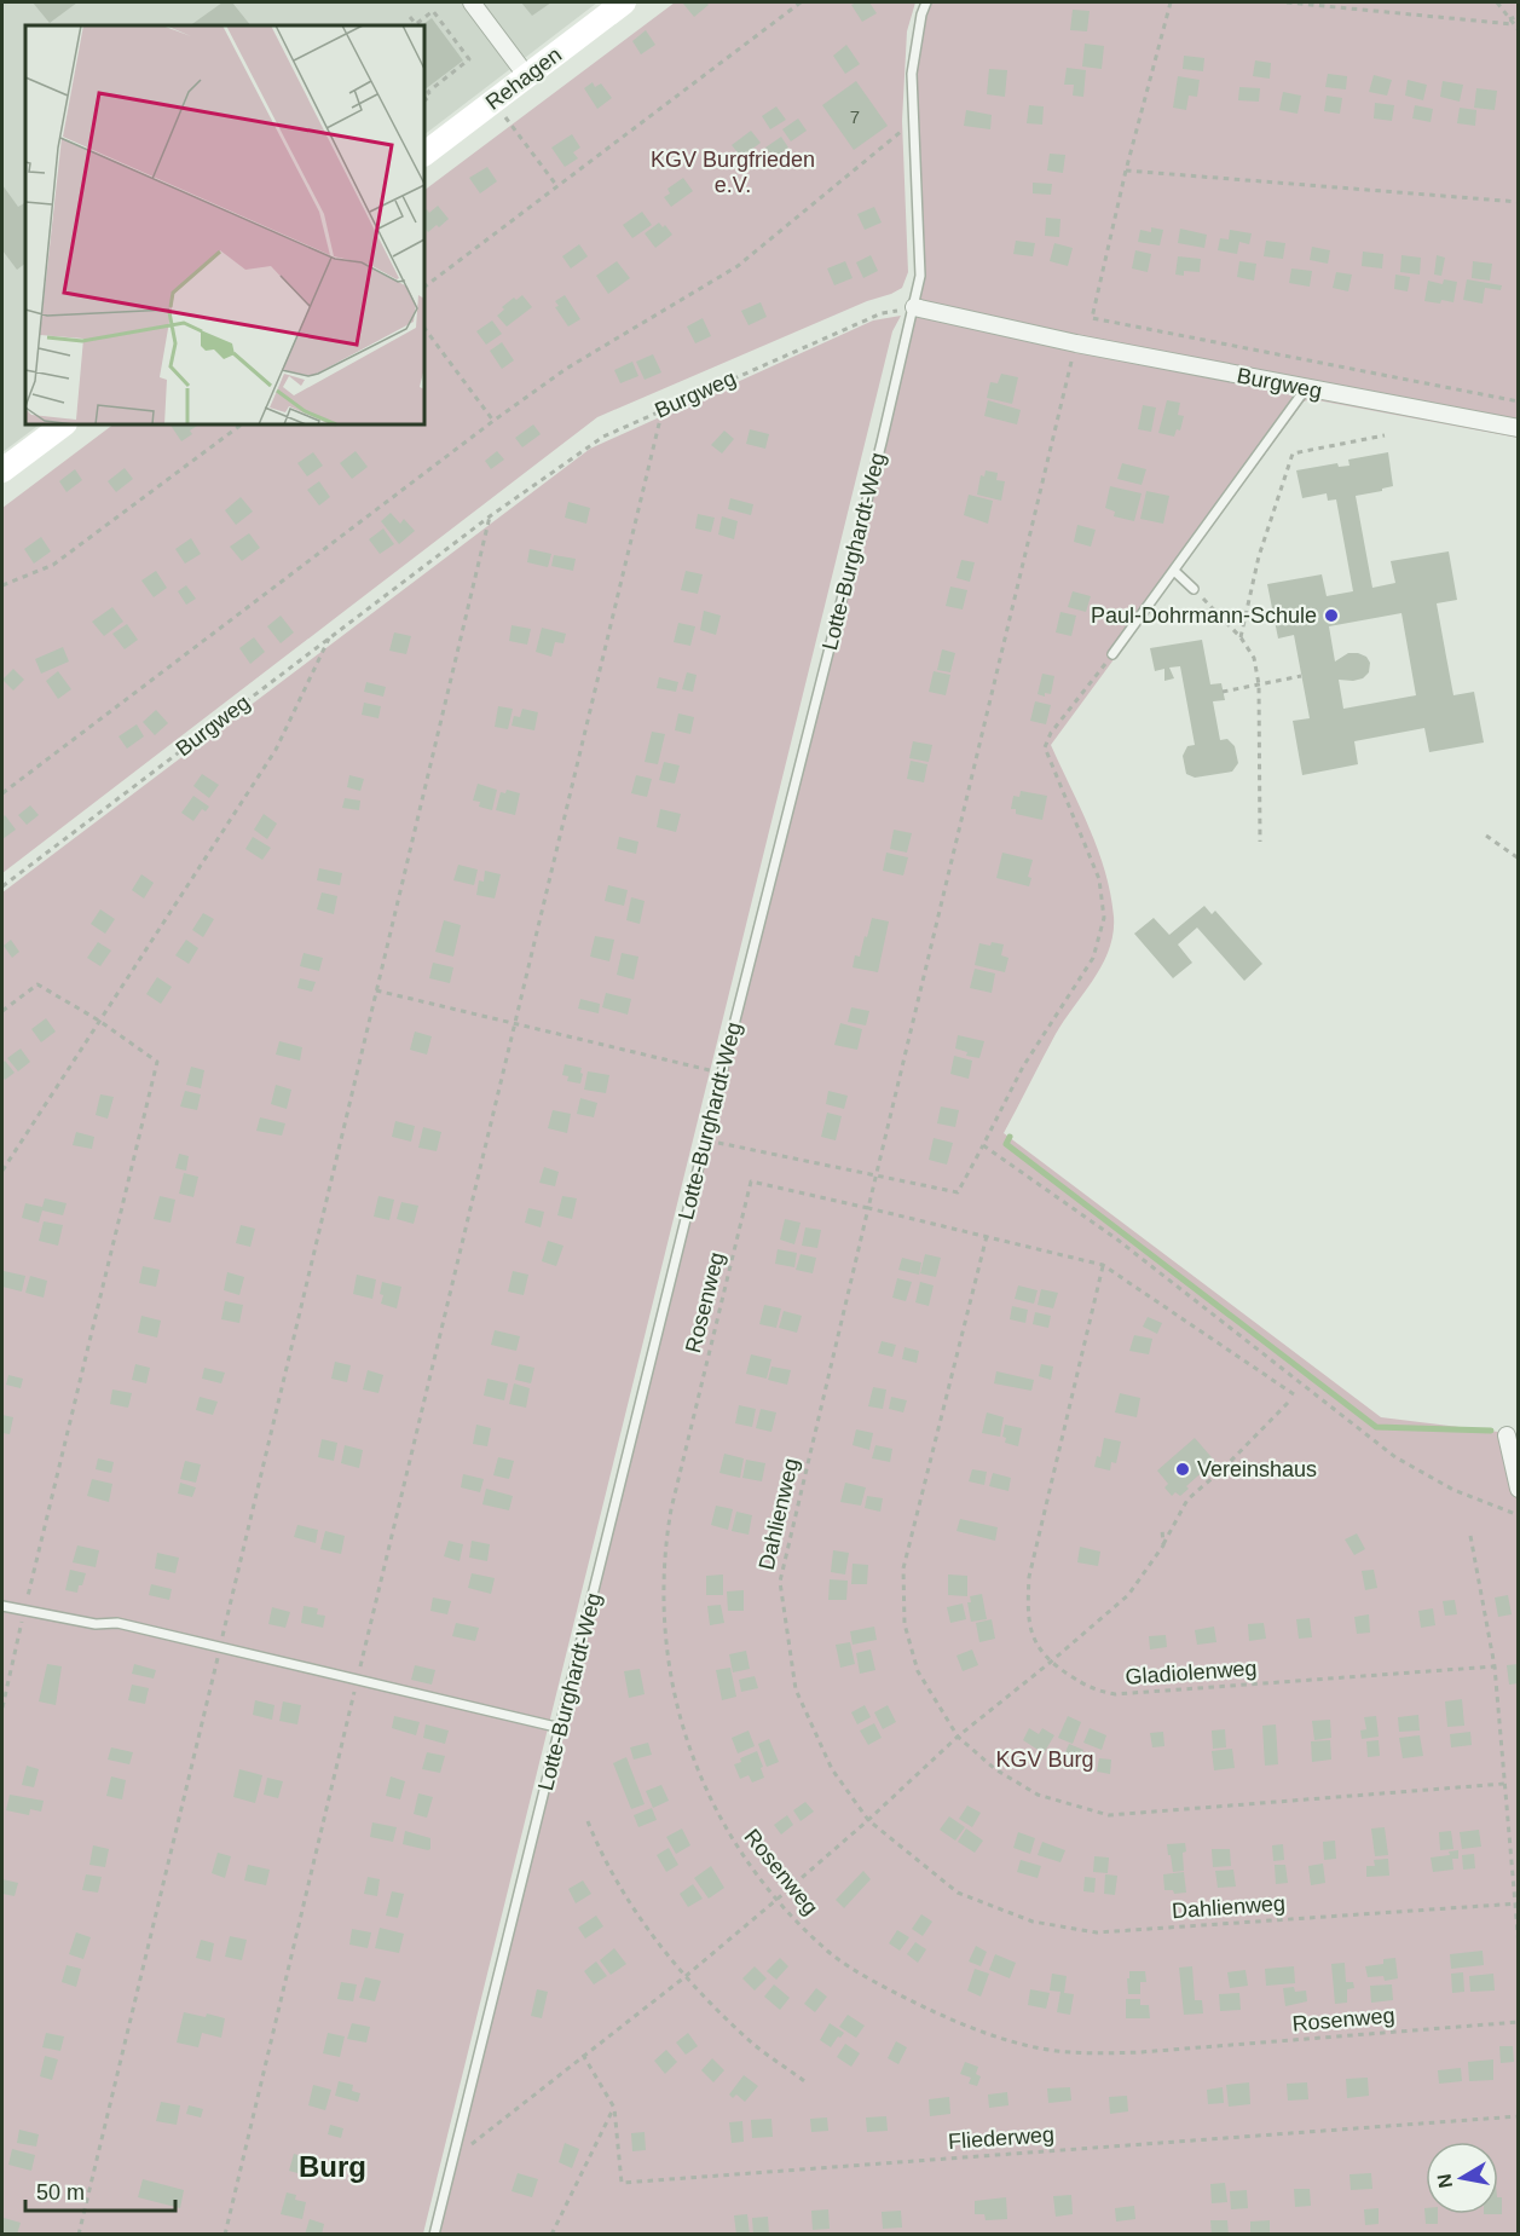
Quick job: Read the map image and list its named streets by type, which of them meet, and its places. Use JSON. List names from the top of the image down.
{
  "streets": {
    "street": ["Rehagen", "Burgweg"],
    "lane": ["Lotte-Burghardt-Weg"],
    "path": [
      "Rosenweg",
      "Dahlienweg",
      "Gladiolenweg",
      "Fliederweg"
    ]
  },
  "crossings": [
    ["Burgweg", "Lotte-Burghardt-Weg"],
    ["Rosenweg", "Dahlienweg"]
  ],
  "districts": ["Burg"],
  "parks": ["KGV Burgfrieden e.V.", "KGV Burg"],
  "places": ["Paul-Dohrmann-Schule", "Vereinshaus"],
  "house_numbers": ["7"],
  "scale_bar": "50 m",
  "north": "left"
}
